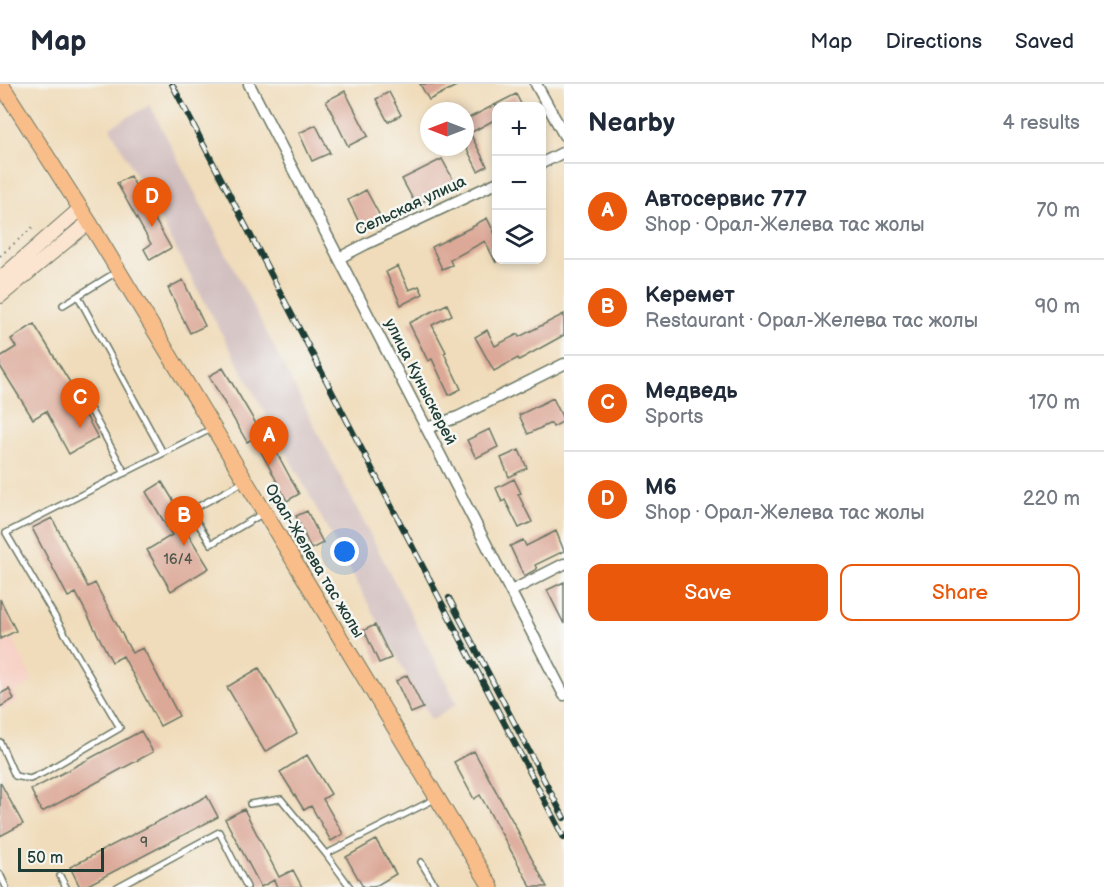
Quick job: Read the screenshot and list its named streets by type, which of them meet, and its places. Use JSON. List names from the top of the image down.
{
  "streets": {
    "main road": ["Орал-Желева тас жолы"],
    "street": ["Сельская улица", "улица Куныскерей"]
  },
  "crossings": [
    ["Сельская улица", "улица Куныскерей"]
  ],
  "house_numbers": ["16/4", "9"],
  "scale_bar": "50 m",
  "north": "left",
  "page": {
    "header": "Map",
    "nav": ["Map", "Directions", "Saved"],
    "heading": ["Nearby", "4 results"],
    "map_buttons": ["+", "−"],
    "list": [
      {
        "mark": "A",
        "name": "Автосервис 777",
        "note": "Shop · Орал-Желева тас жолы",
        "value": "70 m"
      },
      {
        "mark": "B",
        "name": "Керемет",
        "note": "Restaurant · Орал-Желева тас жолы",
        "value": "90 m"
      },
      {
        "mark": "C",
        "name": "Медведь",
        "note": "Sports",
        "value": "170 m"
      },
      {
        "mark": "D",
        "name": "М6",
        "note": "Shop · Орал-Желева тас жолы",
        "value": "220 m"
      }
    ],
    "pins": [
      "D",
      "C",
      "A",
      "B"
    ],
    "buttons": ["Save", "Share"],
    "scale": "50 m"
  }
}
